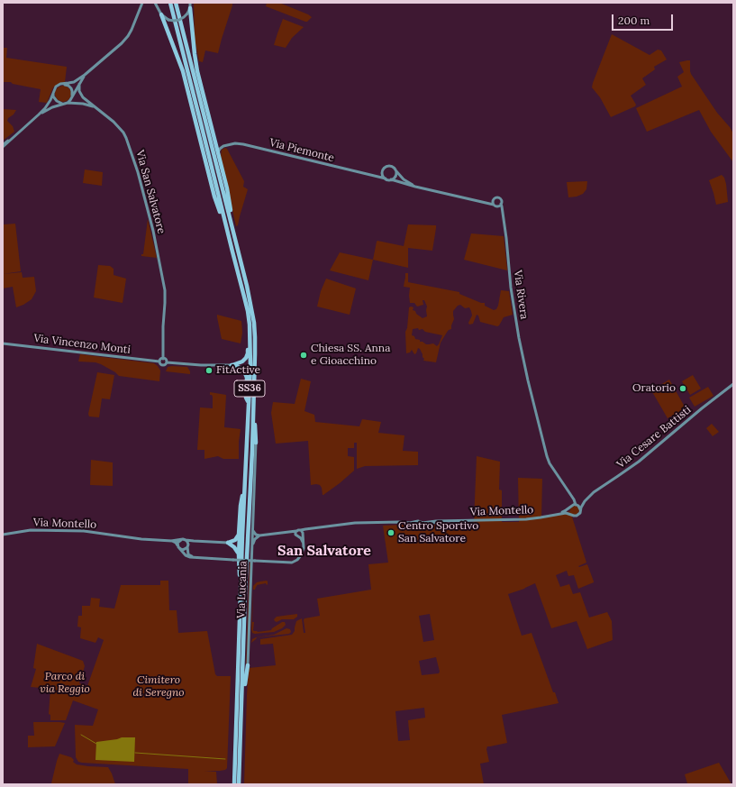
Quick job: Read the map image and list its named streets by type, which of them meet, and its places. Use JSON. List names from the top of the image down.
{
  "streets": {
    "highway": ["SS36"],
    "street": [
      "Via Piemonte",
      "Via San Salvatore",
      "Via Rivera",
      "Via Vincenzo Monti",
      "Via Cesare Battisti",
      "Via Montello",
      "Via Lucania"
    ]
  },
  "crossings": [
    ["Via San Salvatore", "Via Vincenzo Monti"],
    ["Via Rivera", "Via Cesare Battisti"],
    ["Via Rivera", "Via Montello"],
    ["Via Cesare Battisti", "Via Montello"]
  ],
  "districts": ["San Salvatore"],
  "parks": ["Parco di via Reggio", "Cimitero di Seregno"],
  "places": [
    "Chiesa SS. Anna e Gioacchino",
    "FitActive",
    "Oratorio",
    "Centro Sportivo San Salvatore"
  ],
  "scale_bar": "200 m"
}
